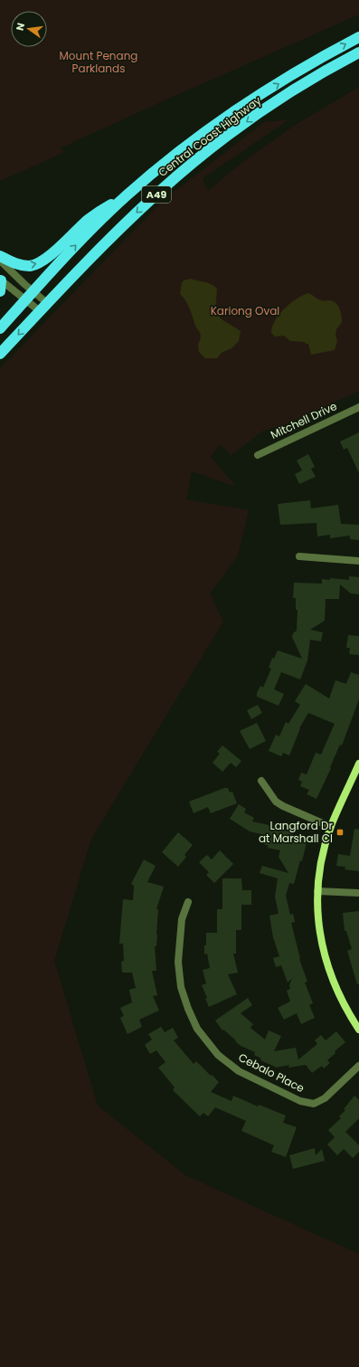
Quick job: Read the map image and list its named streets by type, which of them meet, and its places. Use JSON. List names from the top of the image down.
{
  "streets": {
    "highway": ["Central Coast Highway", "A49"],
    "street": ["Mitchell Drive", "Cebalo Place"]
  },
  "parks": ["Mount Penang Parklands", "Kariong Oval"],
  "places": {
    "transit": ["Langford Dr at Marshall Cl"]
  },
  "north": "left"
}
